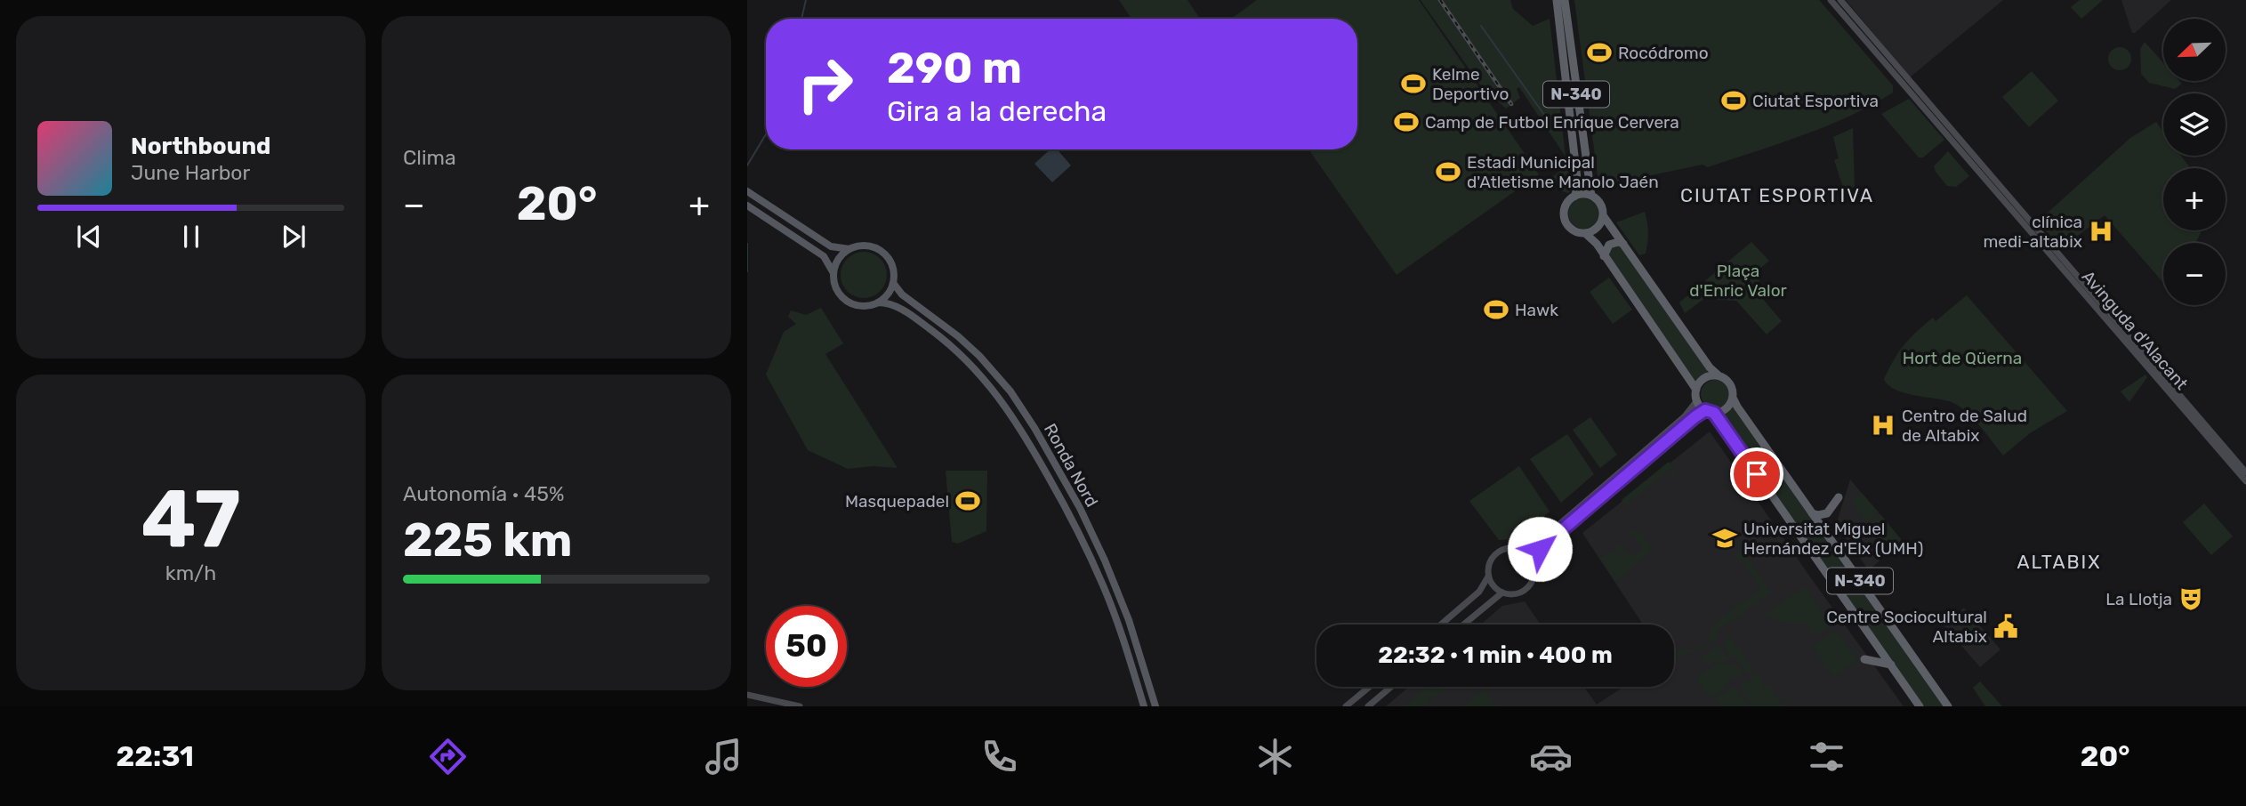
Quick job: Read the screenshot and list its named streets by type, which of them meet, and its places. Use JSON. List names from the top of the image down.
{
  "streets": {
    "highway": ["N-340"],
    "main road": ["Avinguda d'Alacant", "Ronda Nord"]
  },
  "districts": ["CIUTAT ESPORTIVA", "ALTABIX"],
  "parks": ["Plaça d'Enric Valor", "Hort de Qüerna"],
  "places": {
    "sports": [
      "Rocódromo",
      "Kelme Deportivo",
      "Ciutat Esportiva",
      "Camp de Futbol Enrique Cervera",
      "Estadi Municipal d'Atletisme Manolo Jaén",
      "Hawk",
      "Masquepadel"
    ],
    "hospital": ["clínica medi-altabix", "Centro de Salud de Altabix"],
    "school or university": ["Universitat Miguel Hernández d'Elx (UMH)"],
    "theatre": ["La Llotja"],
    "public building": ["Centre Sociocultural Altabix"]
  },
  "north": "bottom left",
  "page": {
    "tile": [
      "Clima",
      ["47", "km/h"],
      ["Autonomía · 45%", "225 km"]
    ],
    "map_buttons": ["+", "−"],
    "turn": ["290 m", "Gira a la derecha"],
    "song": ["Northbound", "June Harbor"],
    "heat": ["−", "20°", "+"],
    "limit": "50",
    "trip": "22:32 · 1 min · 400 m",
    "tabs": ["22:31", "20°"]
  }
}
